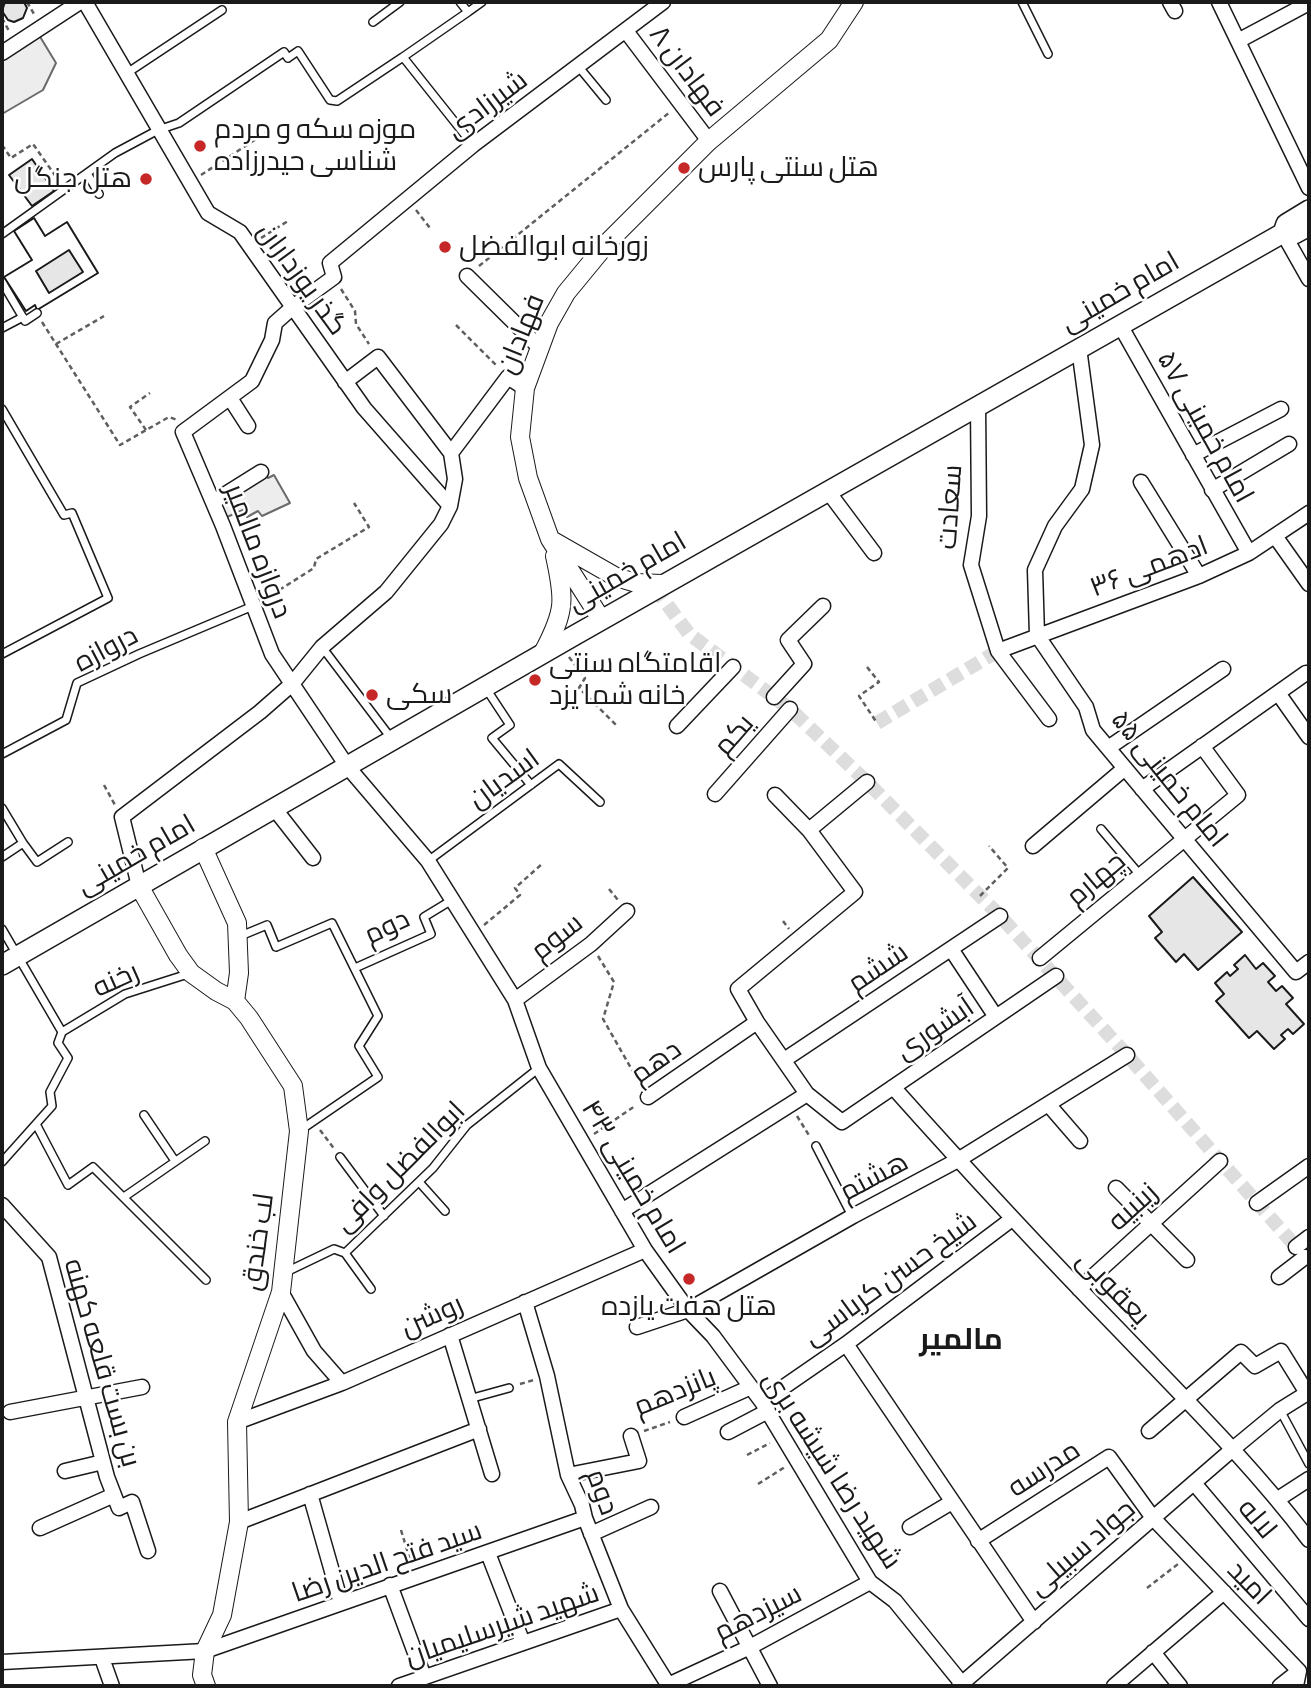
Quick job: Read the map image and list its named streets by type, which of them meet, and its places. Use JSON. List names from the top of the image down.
{
  "streets": {
    "main road": ["امام خمینی"],
    "street": [
      "فهادان ۸",
      "شیرزادی",
      "گذر يوزداران",
      "فهادان",
      "امام خمینی ۵۷",
      "سعادت",
      "دروازه مالمیر",
      "ادهمی ۳۶",
      "یکم",
      "امام خمینی ۵۵",
      "چهارم",
      "دوم",
      "سوم",
      "ششم",
      "آبشوری",
      "دهم",
      "امام خمینی ۴۳",
      "هشتم",
      "زینبیه",
      "لب خندق",
      "شیخ حسن کرباسی",
      "یعقوبی",
      "روشن",
      "بن بست قلعه کهنه",
      "پانزدهم",
      "مدرسه",
      "شهید رضا شیشه بری",
      "لاله",
      "جواد سبیلی",
      "سید فتح الدین رضا",
      "امید",
      "سیزدهم",
      "شهید شیرسلیمیان"
    ],
    "lane": [
      "دروازه",
      "اسدیان",
      "رخنه",
      "ابوالفضل وافی"
    ]
  },
  "crossings": [
    ["فهادان ۸", "شیرزادی"],
    ["فهادان ۸", "فهادان"],
    ["امام خمینی", "فهادان"],
    ["امام خمینی", "امام خمینی ۵۷"],
    ["امام خمینی", "سعادت"],
    ["امام خمینی", "دروازه مالمیر"],
    ["امام خمینی", "لب خندق"],
    ["امام خمینی ۵۷", "ادهمی ۳۶"],
    ["سعادت", "ادهمی ۳۶"],
    ["دروازه مالمیر", "دروازه"],
    ["دروازه مالمیر", "اسدیان"],
    ["دروازه مالمیر", "امام خمینی ۴۳"],
    ["ادهمی ۳۶", "امام خمینی ۵۵"],
    ["اسدیان", "امام خمینی ۴۳"],
    ["امام خمینی ۵۵", "چهارم"],
    ["دوم", "امام خمینی ۴۳"],
    ["دوم", "روشن"],
    ["دوم", "پانزدهم"],
    ["دوم", "سید فتح الدین رضا"],
    ["دوم", "سیزدهم"],
    ["دوم", "شهید شیرسلیمیان"],
    ["سوم", "امام خمینی ۴۳"],
    ["رخنه", "لب خندق"],
    ["آبشوری", "یعقوبی"],
    ["دهم", "امام خمینی ۴۳"],
    ["ابوالفضل وافی", "امام خمینی ۴۳"],
    ["ابوالفضل وافی", "لب خندق"],
    ["امام خمینی ۴۳", "هشتم"],
    ["امام خمینی ۴۳", "روشن"],
    ["امام خمینی ۴۳", "شهید رضا شیشه بری"],
    ["هشتم", "یعقوبی"],
    ["هشتم", "شهید رضا شیشه بری"],
    ["زینبیه", "یعقوبی"],
    ["لب خندق", "روشن"],
    ["لب خندق", "سید فتح الدین رضا"],
    ["شیخ حسن کرباسی", "یعقوبی"],
    ["شیخ حسن کرباسی", "شهید رضا شیشه بری"],
    ["یعقوبی", "جواد سبیلی"],
    ["پانزدهم", "شهید رضا شیشه بری"],
    ["مدرسه", "جواد سبیلی"],
    ["مدرسه", "امید"],
    ["شهید رضا شیشه بری", "جواد سبیلی"],
    ["شهید رضا شیشه بری", "سیزدهم"],
    ["لاله", "جواد سبیلی"],
    ["جواد سبیلی", "امید"]
  ],
  "districts": ["مالمیر"],
  "places": [
    "موزه سکه و مردم شناسی حیدرزاده",
    "هتل سنتی پارس",
    "هتل جنگل",
    "زورخانه ابوالفضل",
    "اقامتگاه سنتی خانه شما یزد",
    "سکی",
    "هتل هفت یازده"
  ]
}
